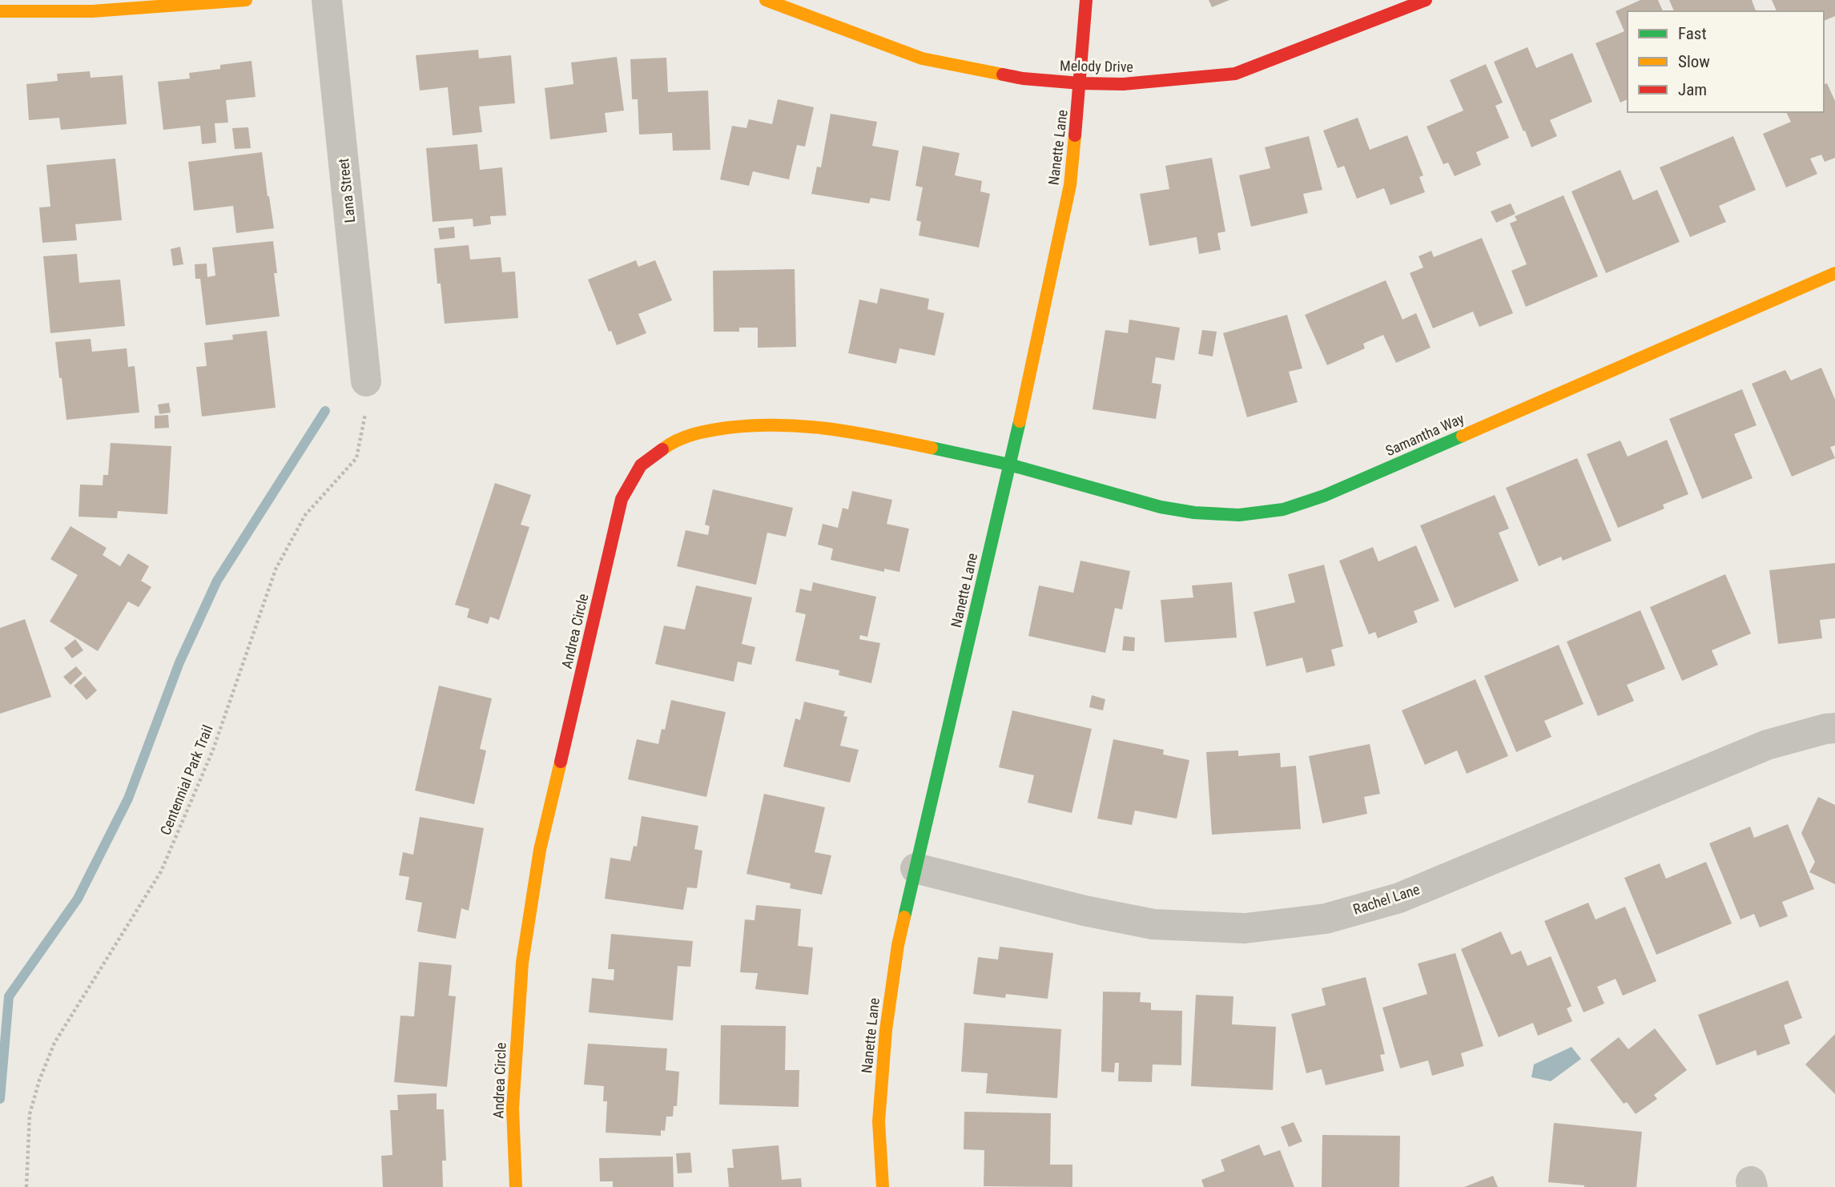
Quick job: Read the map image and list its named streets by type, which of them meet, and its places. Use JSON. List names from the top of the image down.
{
  "streets": {
    "street": [
      "Melody Drive",
      "Nanette Lane",
      "Lana Street",
      "Samantha Way",
      "Andrea Circle",
      "Rachel Lane"
    ],
    "path": ["Centennial Park Trail"]
  },
  "crossings": [
    ["Melody Drive", "Nanette Lane"],
    ["Nanette Lane", "Samantha Way"],
    ["Nanette Lane", "Andrea Circle"],
    ["Nanette Lane", "Rachel Lane"],
    ["Lana Street", "Centennial Park Trail"],
    ["Samantha Way", "Andrea Circle"]
  ],
  "legend": ["Fast", "Slow", "Jam"]
}
